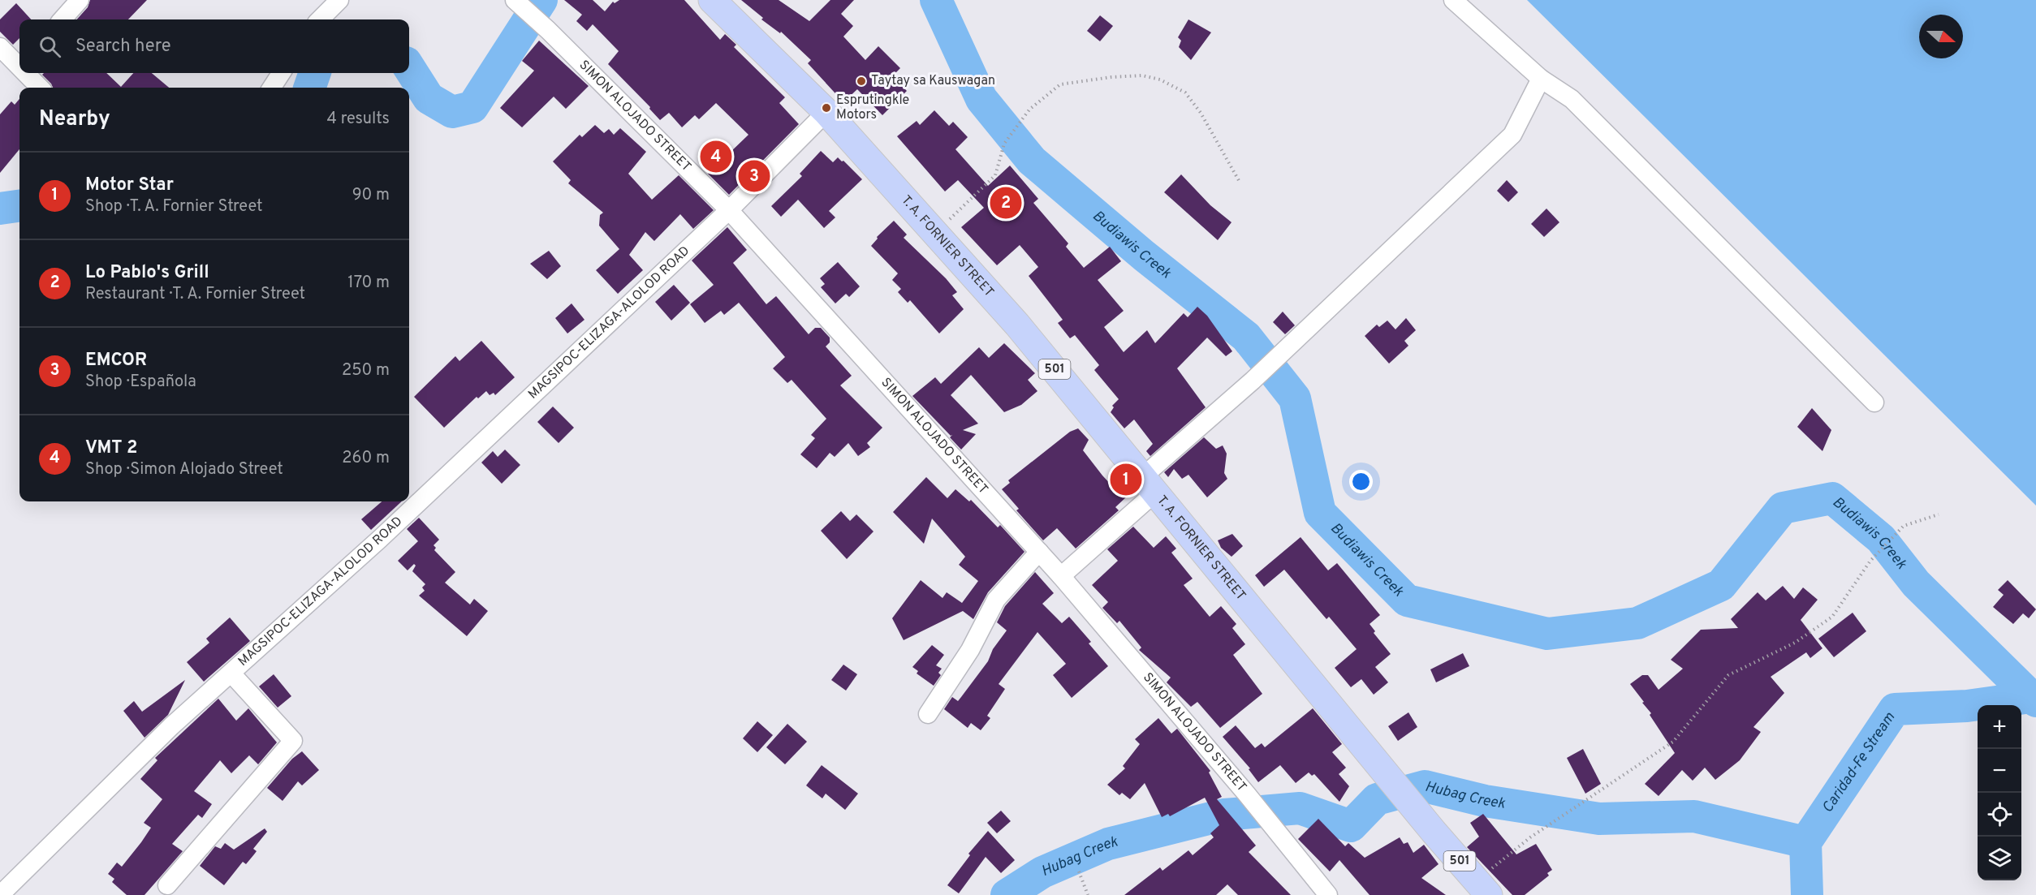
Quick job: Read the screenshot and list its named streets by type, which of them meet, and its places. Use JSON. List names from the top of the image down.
{
  "streets": {
    "main road": ["T. A. FORNIER STREET", "501"],
    "street": ["SIMON ALOJADO STREET", "MAGSIPOC-ELIZAGA-ALOLOD ROAD"]
  },
  "crossings": [
    ["SIMON ALOJADO STREET", "MAGSIPOC-ELIZAGA-ALOLOD ROAD"],
    ["T. A. FORNIER STREET", "MAGSIPOC-ELIZAGA-ALOLOD ROAD"]
  ],
  "water": ["Budiawis Creek", "Caridad-Fe Stream", "Hubag Creek"],
  "places": ["Taytay sa Kauswagan", "Esprutingkle Motors"],
  "north": "right",
  "page": {
    "search": "Search here",
    "heading": ["Nearby", "4 results"],
    "pins": [
      "4",
      "3",
      "2",
      "1"
    ],
    "list": [
      {
        "mark": "1",
        "name": "Motor Star",
        "note": "Shop · T. A. Fornier Street",
        "value": "90 m"
      },
      {
        "mark": "2",
        "name": "Lo Pablo's Grill",
        "note": "Restaurant · T. A. Fornier Street",
        "value": "170 m"
      },
      {
        "mark": "3",
        "name": "EMCOR",
        "note": "Shop · Española",
        "value": "250 m"
      },
      {
        "mark": "4",
        "name": "VMT 2",
        "note": "Shop · Simon Alojado Street",
        "value": "260 m"
      }
    ],
    "map_buttons": ["+", "−"]
  }
}
